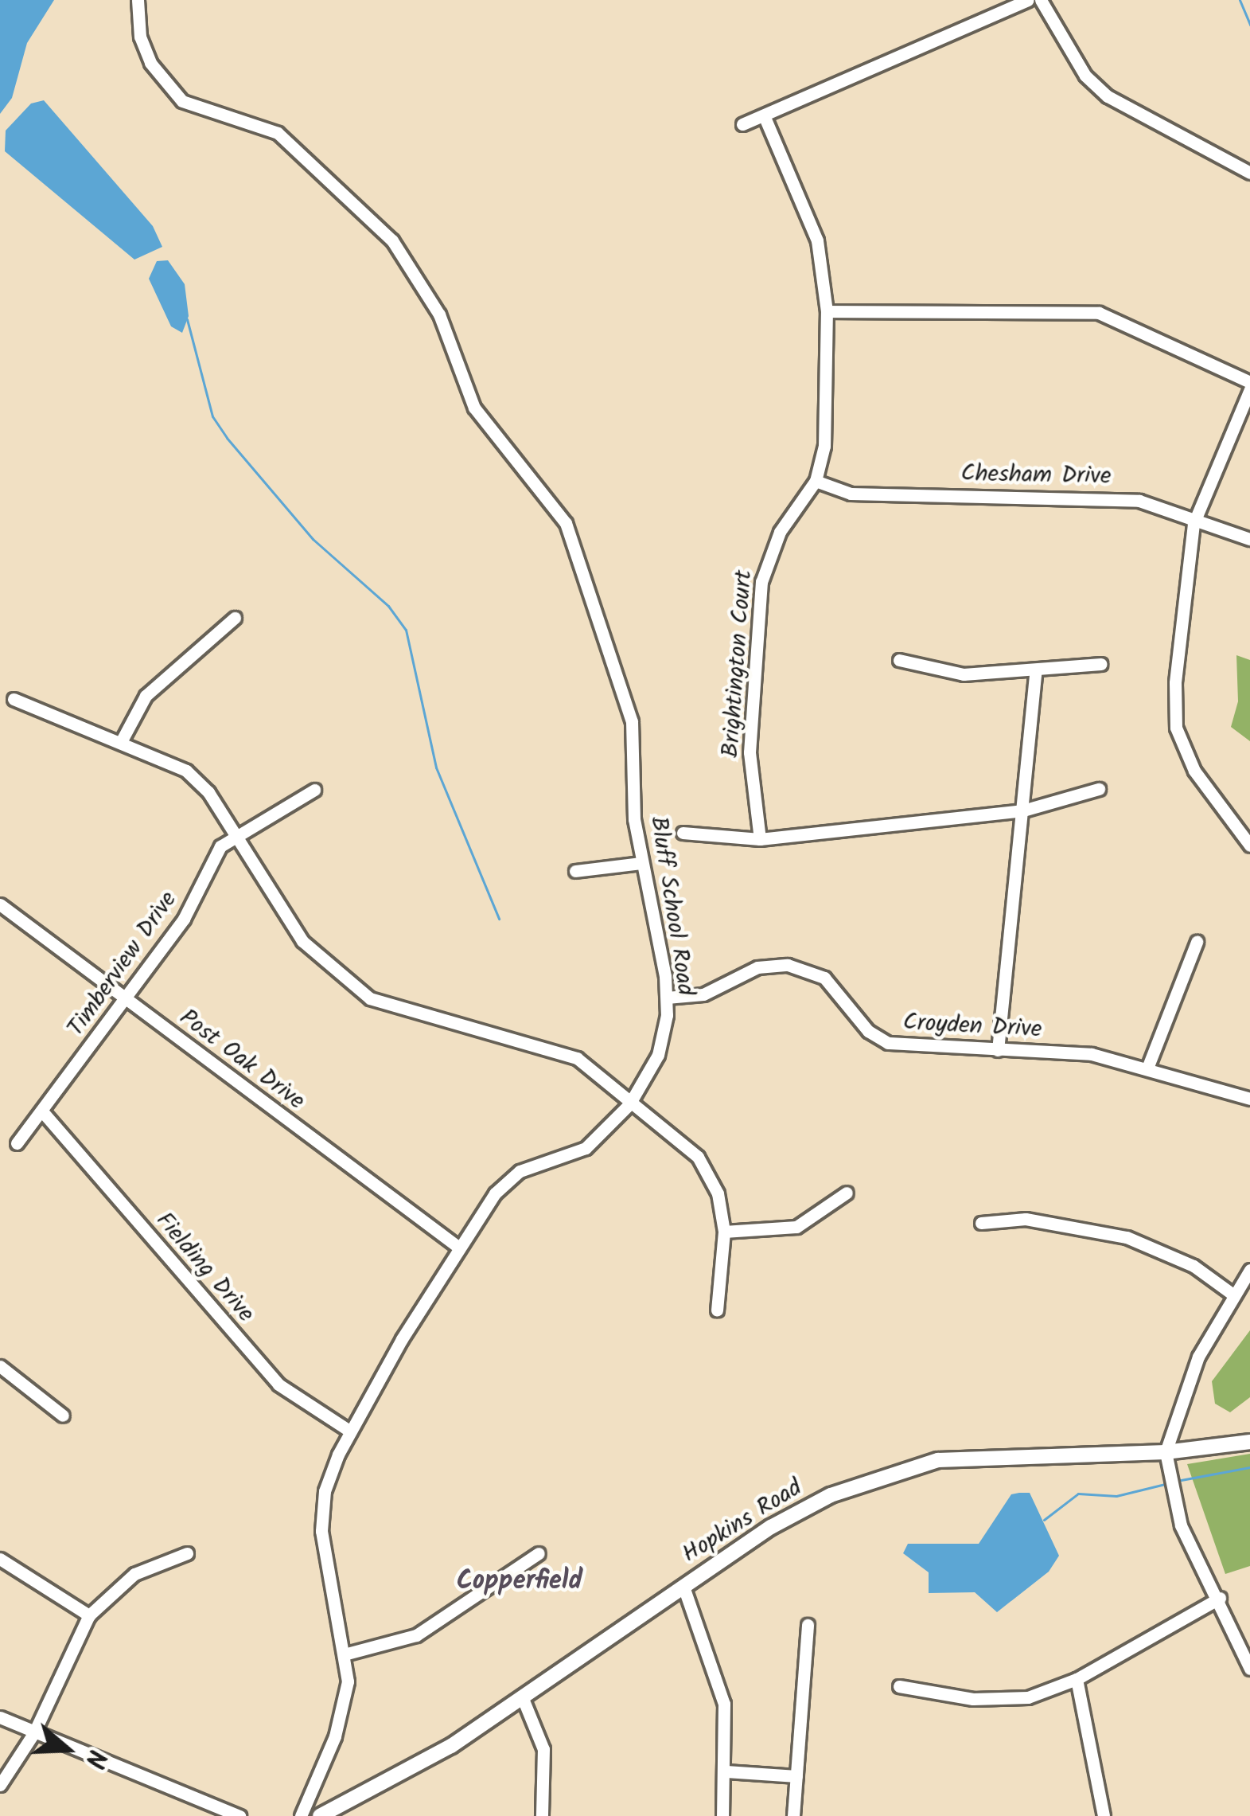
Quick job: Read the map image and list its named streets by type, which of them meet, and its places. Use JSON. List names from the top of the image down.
{
  "streets": {
    "main road": ["Hopkins Road"],
    "street": [
      "Chesham Drive",
      "Brightington Court",
      "Bluff School Road",
      "Timberview Drive",
      "Croyden Drive",
      "Post Oak Drive",
      "Fielding Drive"
    ]
  },
  "crossings": [
    ["Chesham Drive", "Brightington Court"],
    ["Bluff School Road", "Croyden Drive"],
    ["Bluff School Road", "Post Oak Drive"],
    ["Bluff School Road", "Fielding Drive"],
    ["Timberview Drive", "Post Oak Drive"],
    ["Timberview Drive", "Fielding Drive"]
  ],
  "districts": ["Copperfield"],
  "north": "right"
}
